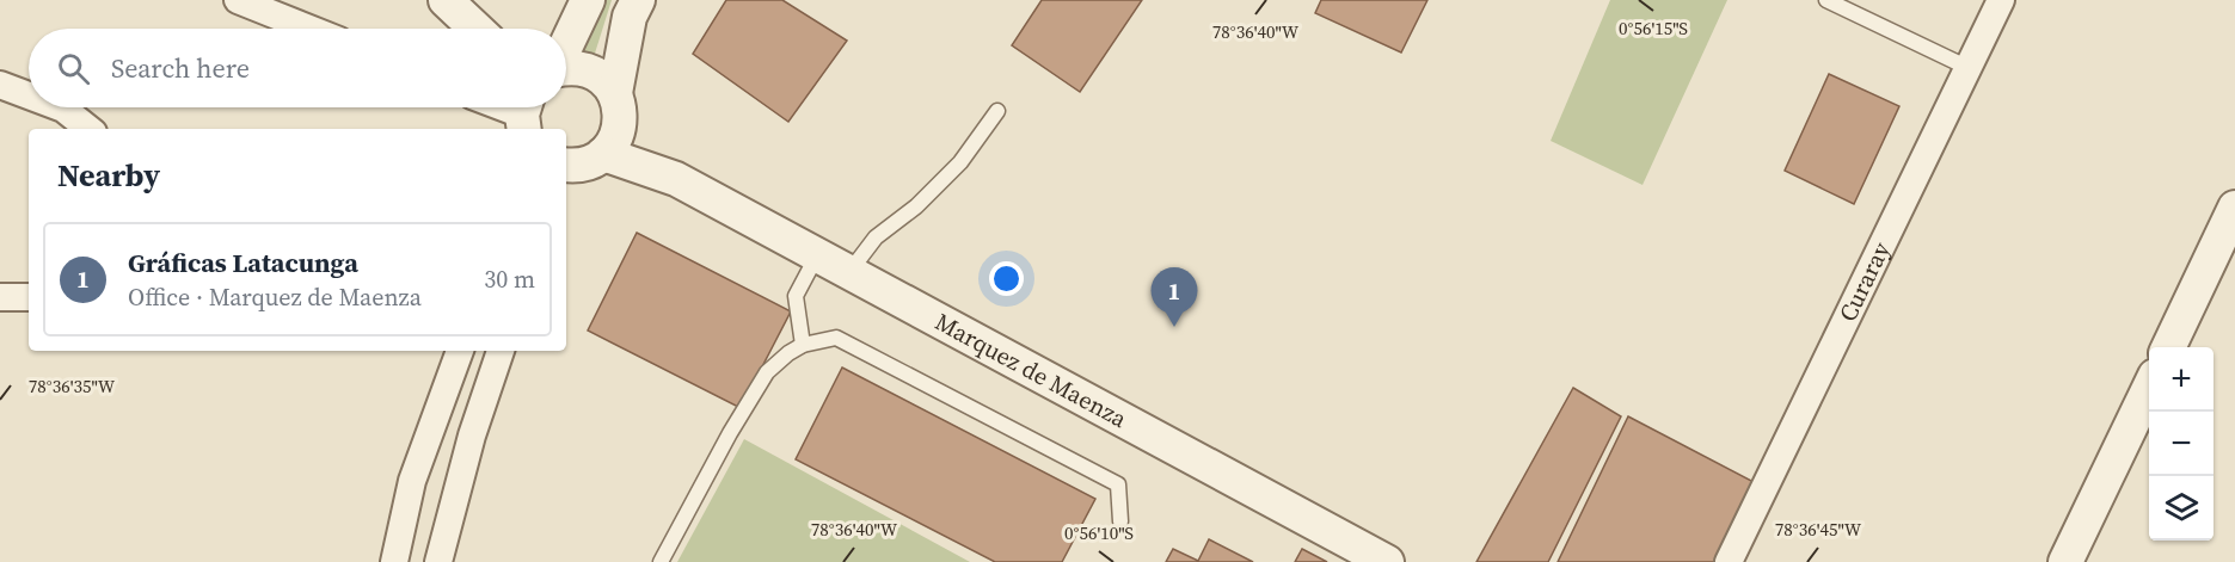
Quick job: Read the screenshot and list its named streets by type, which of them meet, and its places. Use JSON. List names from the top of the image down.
{
  "streets": {
    "street": ["Curaray", "Marquez de Maenza"]
  },
  "page": {
    "search": "Search here",
    "heading": "Nearby",
    "list": [
      {
        "mark": "1",
        "name": "Gráficas Latacunga",
        "note": "Office · Marquez de Maenza",
        "value": "30 m"
      }
    ],
    "pins": "1",
    "map_buttons": ["+", "−"]
  },
  "coordinates": [
    "0°56'15\"S",
    "78°36'40\"W",
    "78°36'35\"W",
    "78°36'45\"W",
    "0°56'10\"S"
  ]
}
